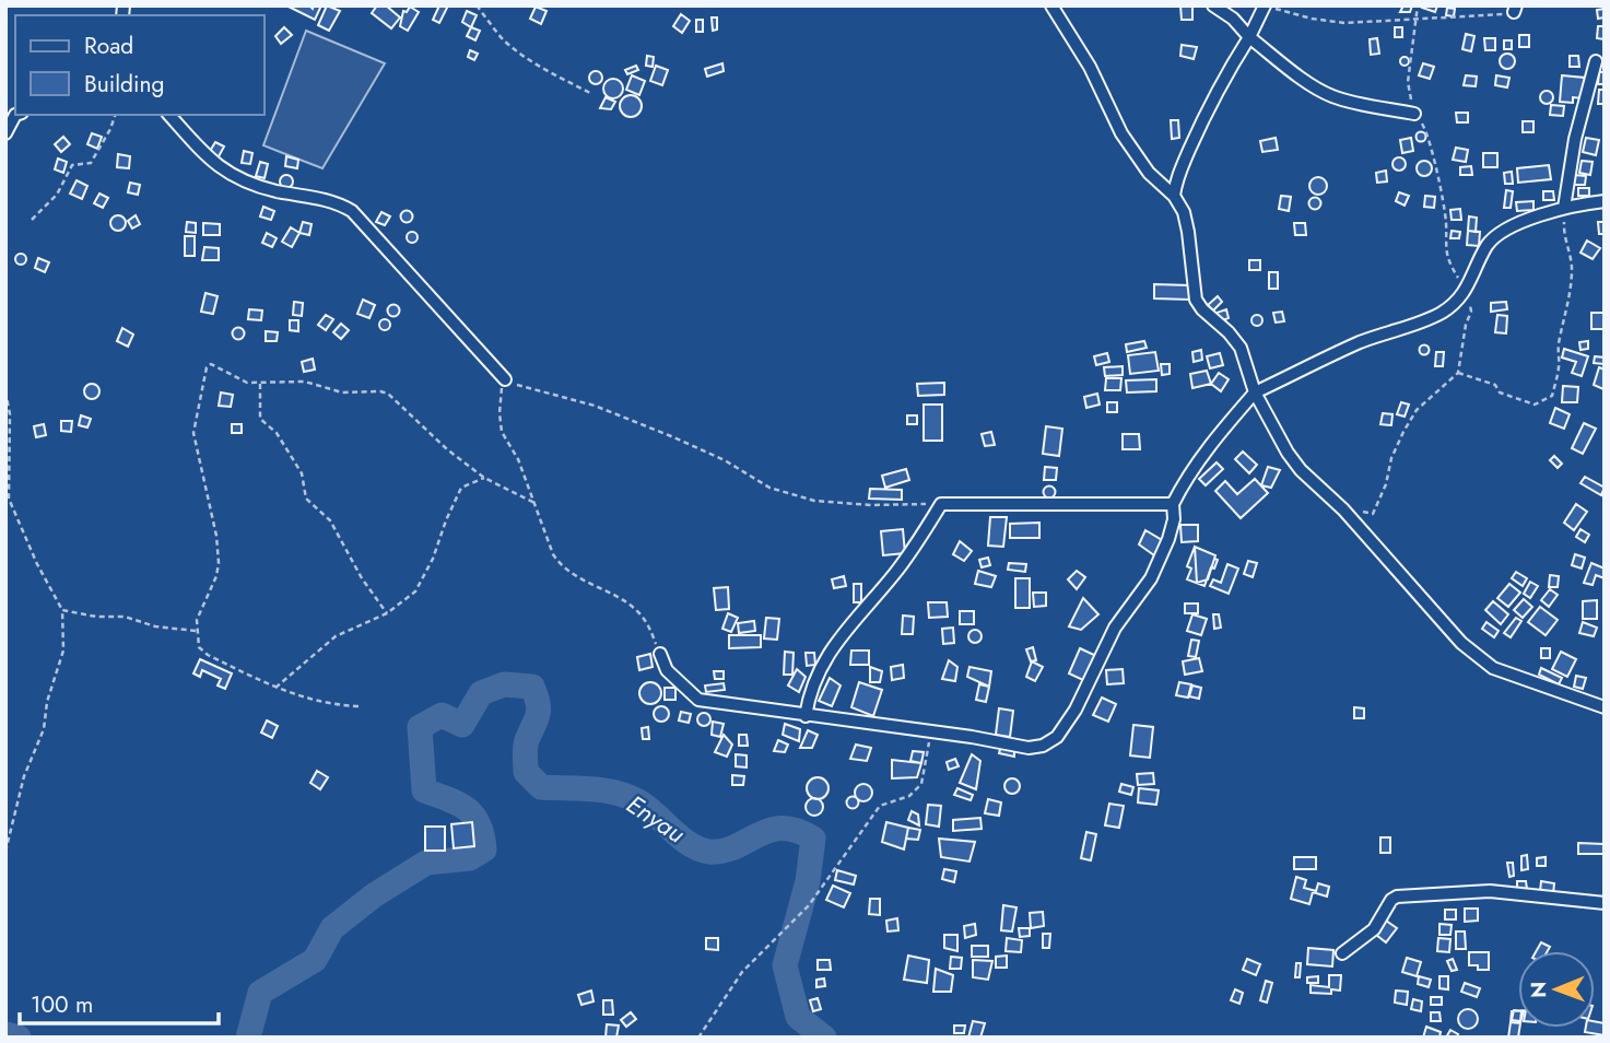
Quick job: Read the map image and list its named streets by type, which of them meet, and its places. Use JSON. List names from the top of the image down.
{
  "water": ["Enyau"],
  "legend": ["Road", "Building"],
  "scale_bar": "100 m",
  "north": "left"
}
